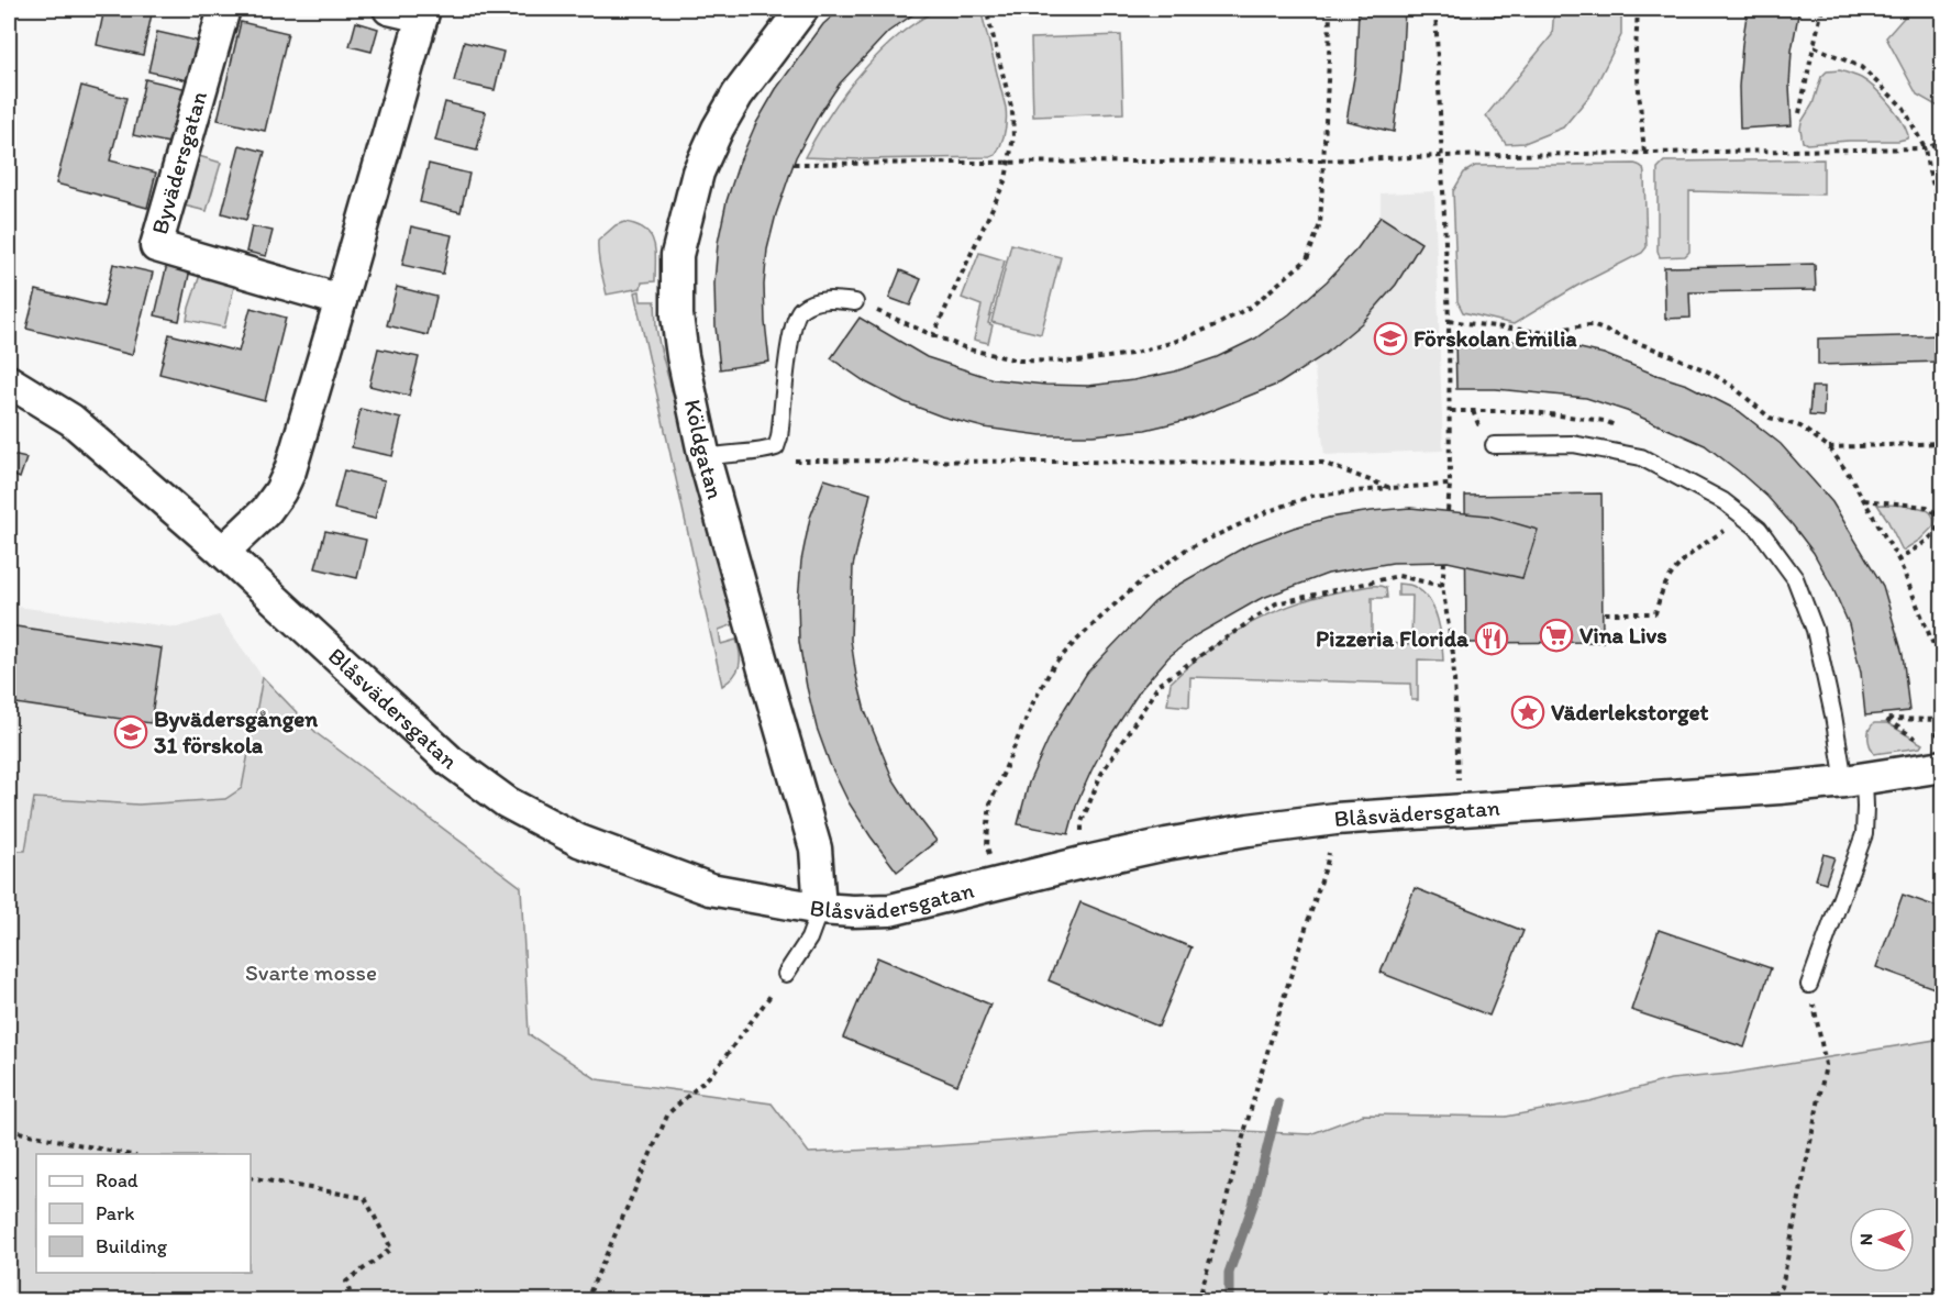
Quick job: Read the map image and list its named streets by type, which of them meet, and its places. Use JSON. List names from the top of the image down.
{
  "streets": {
    "street": ["Byvädersgatan", "Köldgatan", "Blåsvädersgatan"]
  },
  "crossings": [
    ["Köldgatan", "Blåsvädersgatan"]
  ],
  "parks": ["Svarte mosse"],
  "places": {
    "school or university": ["Förskolan Emilia", "Byvädersgången 31 förskola"],
    "supermarket": ["Vina Livs"],
    "restaurant": ["Pizzeria Florida"],
    "place": ["Väderlekstorget"]
  },
  "legend": ["Road", "Park", "Building"],
  "north": "left"
}
